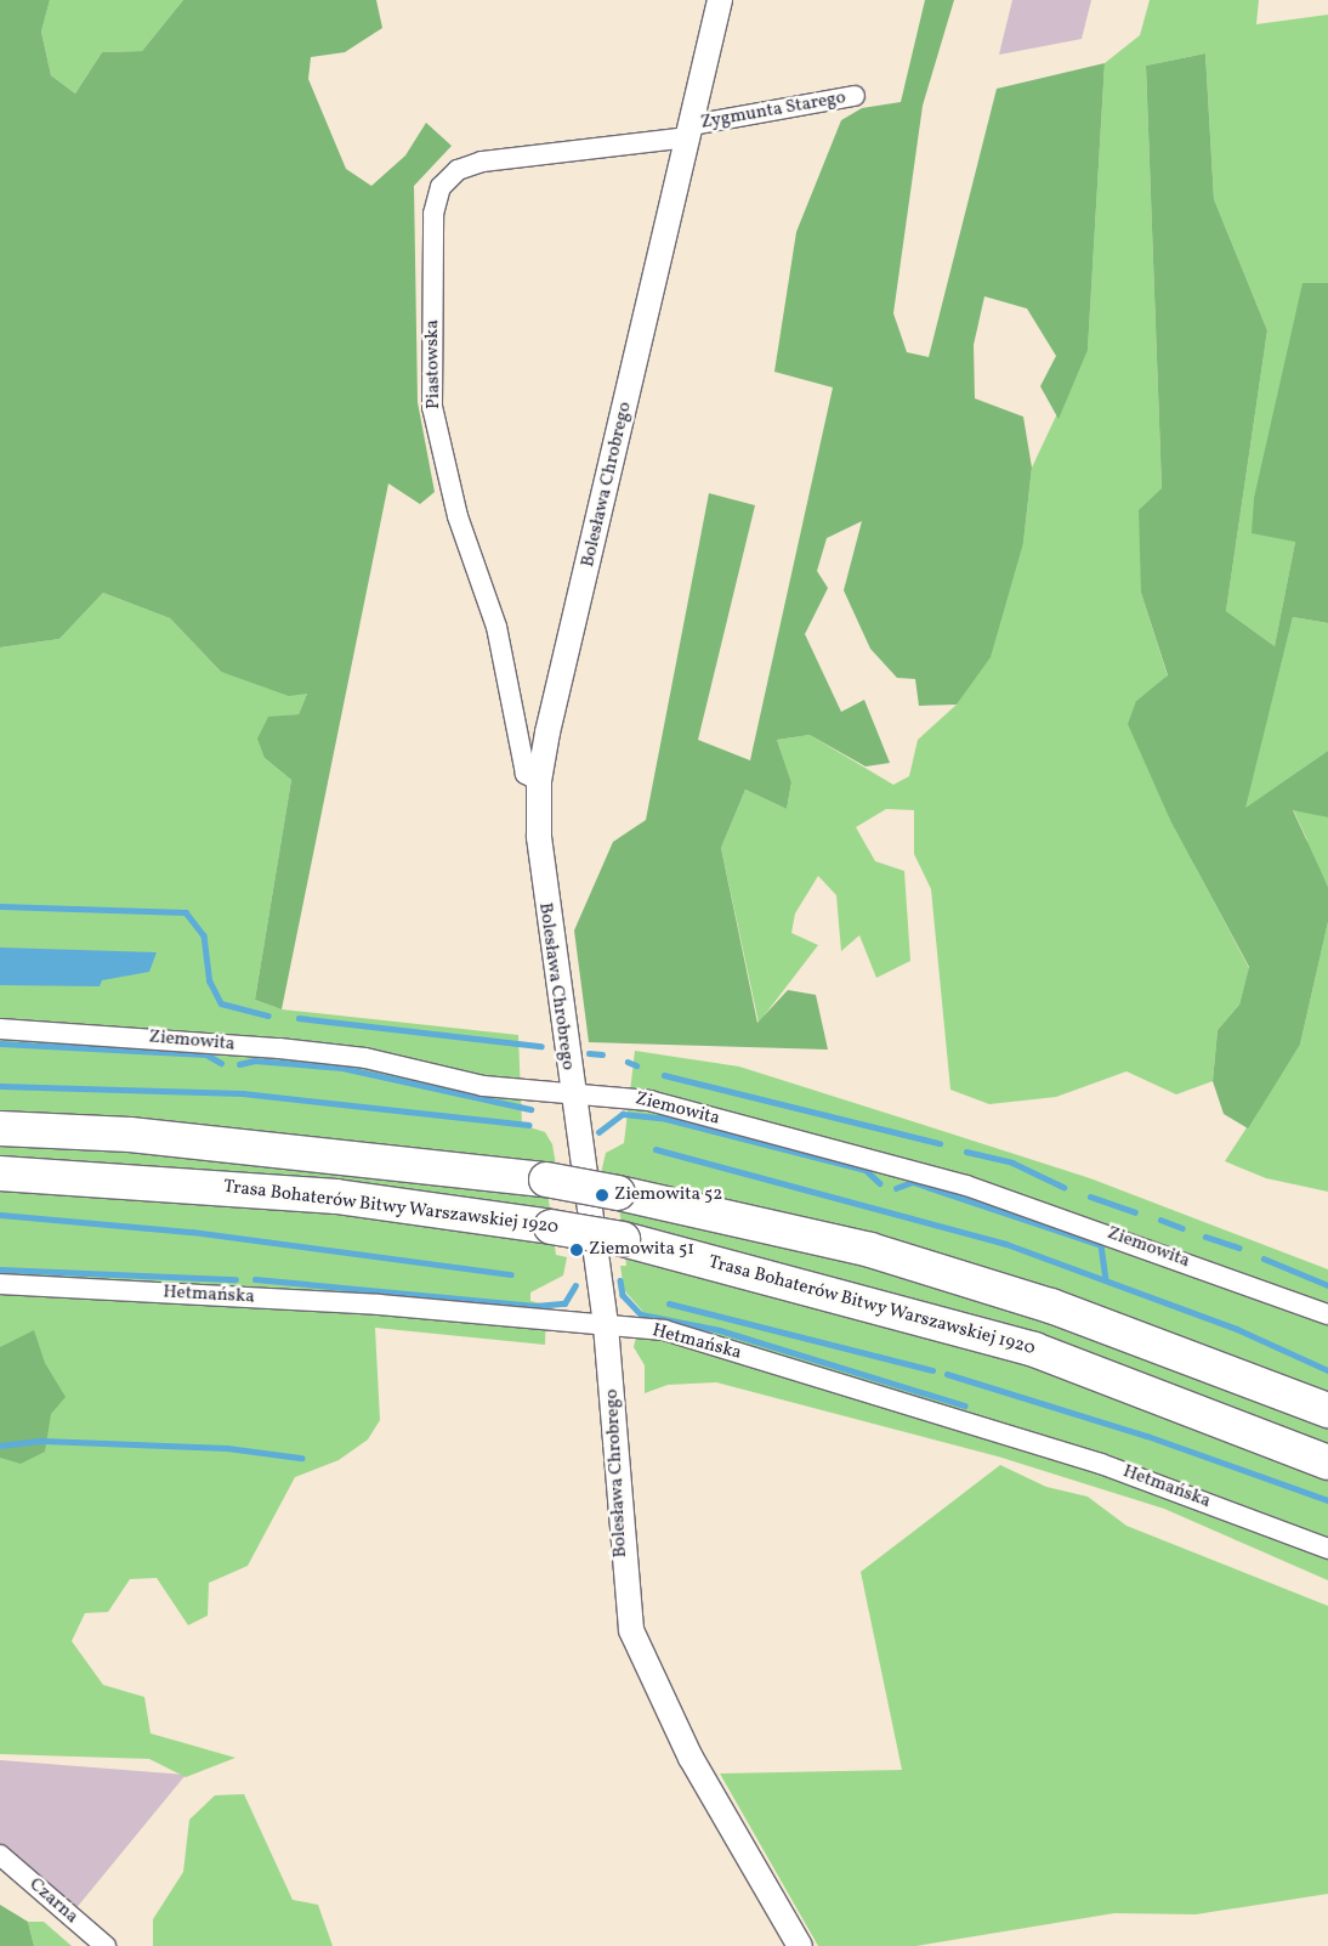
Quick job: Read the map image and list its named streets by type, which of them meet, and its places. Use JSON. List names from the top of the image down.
{
  "streets": {
    "highway": ["Trasa Bohaterów Bitwy Warszawskiej 1920"],
    "street": [
      "Zygmunta Starego",
      "Piastowska",
      "Bolesława Chrobrego",
      "Ziemowita",
      "Hetmańska",
      "Czarna"
    ]
  },
  "crossings": [
    ["Zygmunta Starego", "Piastowska"],
    ["Zygmunta Starego", "Bolesława Chrobrego"],
    ["Piastowska", "Bolesława Chrobrego"],
    ["Bolesława Chrobrego", "Ziemowita"],
    ["Bolesława Chrobrego", "Hetmańska"]
  ],
  "places": ["Ziemowita 52", "Ziemowita 51"]
}
